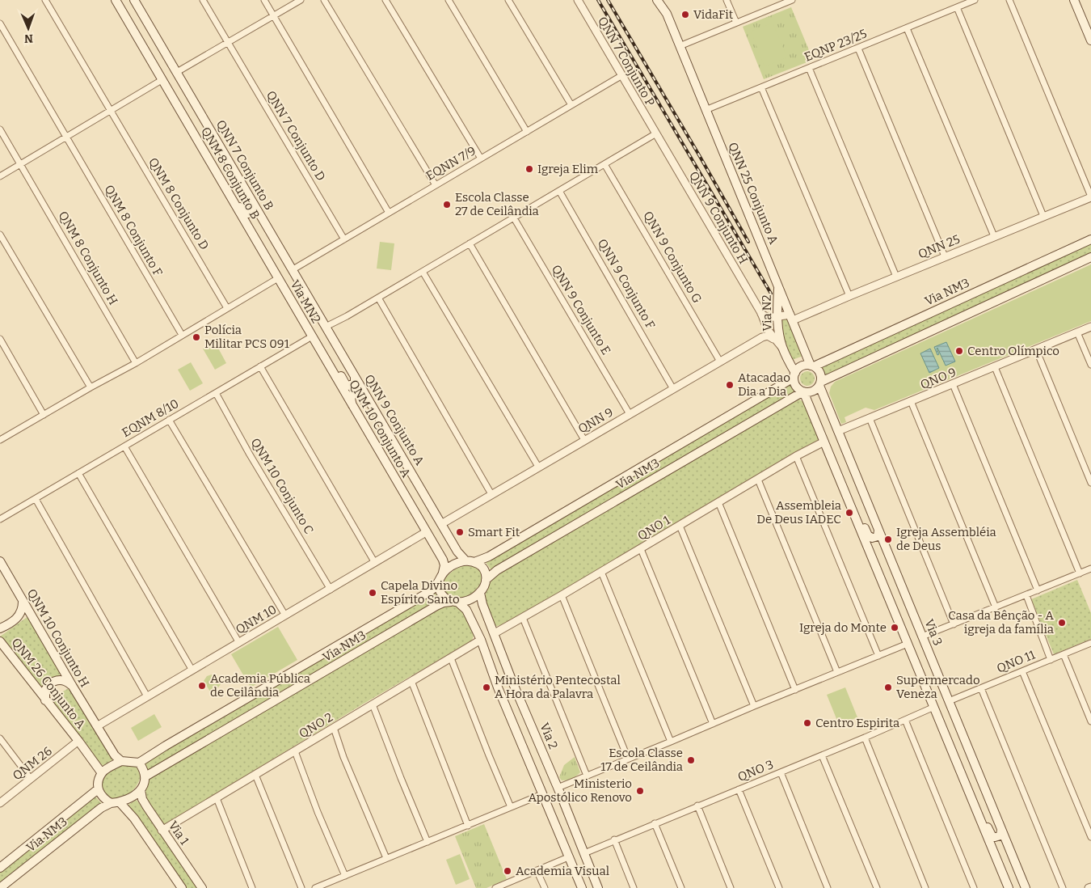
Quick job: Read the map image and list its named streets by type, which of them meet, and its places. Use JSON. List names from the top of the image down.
{
  "streets": {
    "main road": [
      "QNN 7 Conjunto B",
      "QNM 8 Conjunto B",
      "QNN 25 Conjunto A",
      "Via NM3",
      "Via MN2",
      "Via N2",
      "QNN 9 Conjunto A",
      "QNM 10 Conjunto A",
      "Via 3",
      "QNM 10 Conjunto H",
      "QNM 26 Conjunto A",
      "Via 2",
      "Via 1"
    ],
    "street": [
      "EQNP 23/25",
      "QNN 7 Conjunto P",
      "QNN 7 Conjunto D",
      "EQNN 7/9",
      "QNM 8 Conjunto D",
      "QNN 9 Conjunto H",
      "QNM 8 Conjunto F",
      "QNN 25",
      "QNN 9 Conjunto G",
      "QNM 8 Conjunto H",
      "QNN 9 Conjunto F",
      "QNN 9 Conjunto E",
      "QNO 9",
      "EQNM 8/10",
      "QNN 9",
      "QNM 10 Conjunto C",
      "QNO 1",
      "QNM 10",
      "QNO 11",
      "QNO 2",
      "QNM 26",
      "QNO 3"
    ]
  },
  "crossings": [
    ["EQNP 23/25", "QNN 25 Conjunto A"],
    ["QNN 7 Conjunto P", "EQNN 7/9"],
    ["QNN 7 Conjunto P", "QNN 9 Conjunto H"],
    ["QNN 7 Conjunto D", "EQNN 7/9"],
    ["EQNN 7/9", "QNN 7 Conjunto B"],
    ["EQNN 7/9", "Via MN2"],
    ["QNN 7 Conjunto B", "Via MN2"],
    ["QNM 8 Conjunto B", "Via MN2"],
    ["QNN 25 Conjunto A", "Via N2"],
    ["QNN 9 Conjunto H", "Via N2"],
    ["QNN 9 Conjunto H", "QNN 9"],
    ["QNN 25", "Via N2"],
    ["QNN 9 Conjunto G", "QNN 9"],
    ["QNN 9 Conjunto F", "QNN 9"],
    ["Via NM3", "Via N2"],
    ["Via NM3", "Via 3"],
    ["Via NM3", "QNM 10 Conjunto H"],
    ["Via NM3", "QNM 26 Conjunto A"],
    ["Via NM3", "Via 2"],
    ["Via NM3", "Via 1"],
    ["Via MN2", "EQNM 8/10"],
    ["Via MN2", "QNN 9 Conjunto A"],
    ["Via MN2", "QNM 10 Conjunto A"],
    ["QNN 9 Conjunto E", "QNN 9"],
    ["Via N2", "QNN 9"],
    ["Via N2", "Via 3"],
    ["QNO 9", "Via 3"],
    ["EQNM 8/10", "QNM 10 Conjunto A"],
    ["EQNM 8/10", "QNM 10 Conjunto C"],
    ["QNN 9 Conjunto A", "QNN 9"],
    ["QNM 10 Conjunto A", "QNM 10"],
    ["QNM 10 Conjunto C", "QNM 10"],
    ["QNO 1", "Via 2"],
    ["QNM 10", "QNM 10 Conjunto H"],
    ["Via 3", "QNO 11"],
    ["QNM 10 Conjunto H", "QNM 26 Conjunto A"],
    ["QNM 10 Conjunto H", "Via 1"],
    ["QNM 26 Conjunto A", "QNM 26"],
    ["QNM 26 Conjunto A", "Via 1"],
    ["QNO 2", "Via 1"],
    ["Via 2", "QNO 3"]
  ],
  "places": [
    "VidaFit",
    "Igreja Elim",
    "Escola Classe 27 de Ceilândia",
    "Polícia Militar PCS 091",
    "Centro Olímpico",
    "Atacadao Dia a Dia",
    "Assembleia De Deus IADEC",
    "Smart Fit",
    "Igreja Assembléia de Deus",
    "Capela Divino Espírito Santo",
    "Casa da Bênção - A igreja da família",
    "Igreja do Monte",
    "Academia Pública de Ceilândia",
    "Ministério Pentecostal A Hora da Palavra",
    "Supermercado Veneza",
    "Centro Espirita",
    "Escola Classe 17 de Ceilândia",
    "Ministerio Apostólico Renovo",
    "Academia Visual"
  ],
  "north": "bottom"
}
